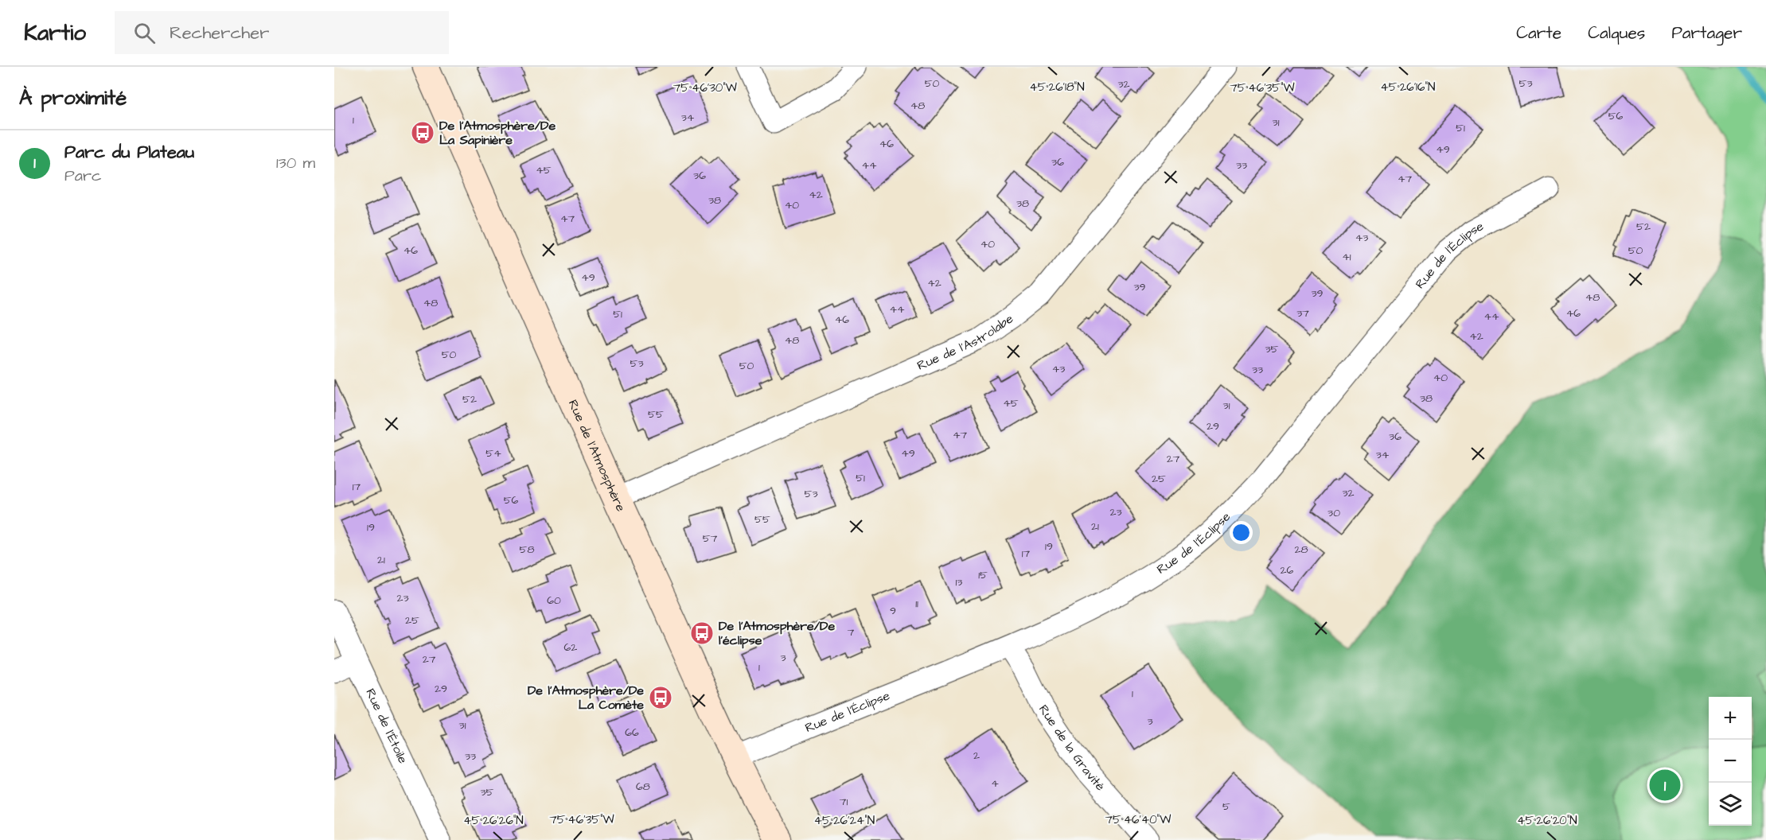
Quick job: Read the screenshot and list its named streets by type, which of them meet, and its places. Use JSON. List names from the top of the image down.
{
  "streets": {
    "street": [
      "Rue de l'Éclipse",
      "Rue de l'Astrolabe",
      "Rue de l'Atmosphère",
      "Rue de l'Étoile",
      "Rue de la Gravité"
    ]
  },
  "crossings": [
    ["Rue de l'Éclipse", "Rue de l'Atmosphère"],
    ["Rue de l'Éclipse", "Rue de la Gravité"],
    ["Rue de l'Astrolabe", "Rue de l'Atmosphère"]
  ],
  "places": {
    "bus stop": ["De l'Atmosphère/De La Sapinière", "De l'Atmosphère/De l'éclipse", "De l'Atmosphère/De La Comète"]
  },
  "house_numbers": [
    "50",
    "53",
    "32",
    "48",
    "56",
    "34",
    "1",
    "31",
    "51",
    "46",
    "49",
    "36",
    "44",
    "33",
    "45",
    "36",
    "47",
    "42",
    "38",
    "38",
    "40",
    "47",
    "52",
    "43",
    "40",
    "46",
    "50",
    "41",
    "49",
    "42",
    "39",
    "39",
    "48",
    "48",
    "44",
    "37",
    "46",
    "51",
    "44",
    "46",
    "42",
    "48",
    "35",
    "50",
    "53",
    "50",
    "43",
    "33",
    "40",
    "38",
    "52",
    "45",
    "31",
    "55",
    "29",
    "47",
    "36",
    "54",
    "49",
    "34",
    "27",
    "51",
    "25",
    "17",
    "32",
    "53",
    "56",
    "23",
    "30",
    "55",
    "21",
    "19",
    "57",
    "19",
    "58",
    "28",
    "17",
    "21",
    "26",
    "15",
    "13",
    "23",
    "60",
    "11",
    "9",
    "25",
    "7",
    "62",
    "3",
    "27",
    "1",
    "29",
    "1",
    "3",
    "31",
    "66",
    "2",
    "33",
    "4",
    "68",
    "35",
    "71",
    "5"
  ],
  "page": {
    "header": "Kartio",
    "search": "Rechercher",
    "nav": ["Carte", "Calques", "Partager"],
    "heading": "À proximité",
    "list": [
      {
        "mark": "1",
        "name": "Parc du Plateau",
        "note": "Parc",
        "value": "130 m"
      }
    ],
    "map_buttons": ["+", "−"],
    "pins": "1"
  },
  "coordinates": [
    "45°26'16\"N",
    "45°26'18\"N",
    "75°46'30\"W",
    "75°46'35\"W",
    "75°46'40\"W",
    "45°26'26\"N",
    "45°26'24\"N",
    "45°26'20\"N"
  ]
}
